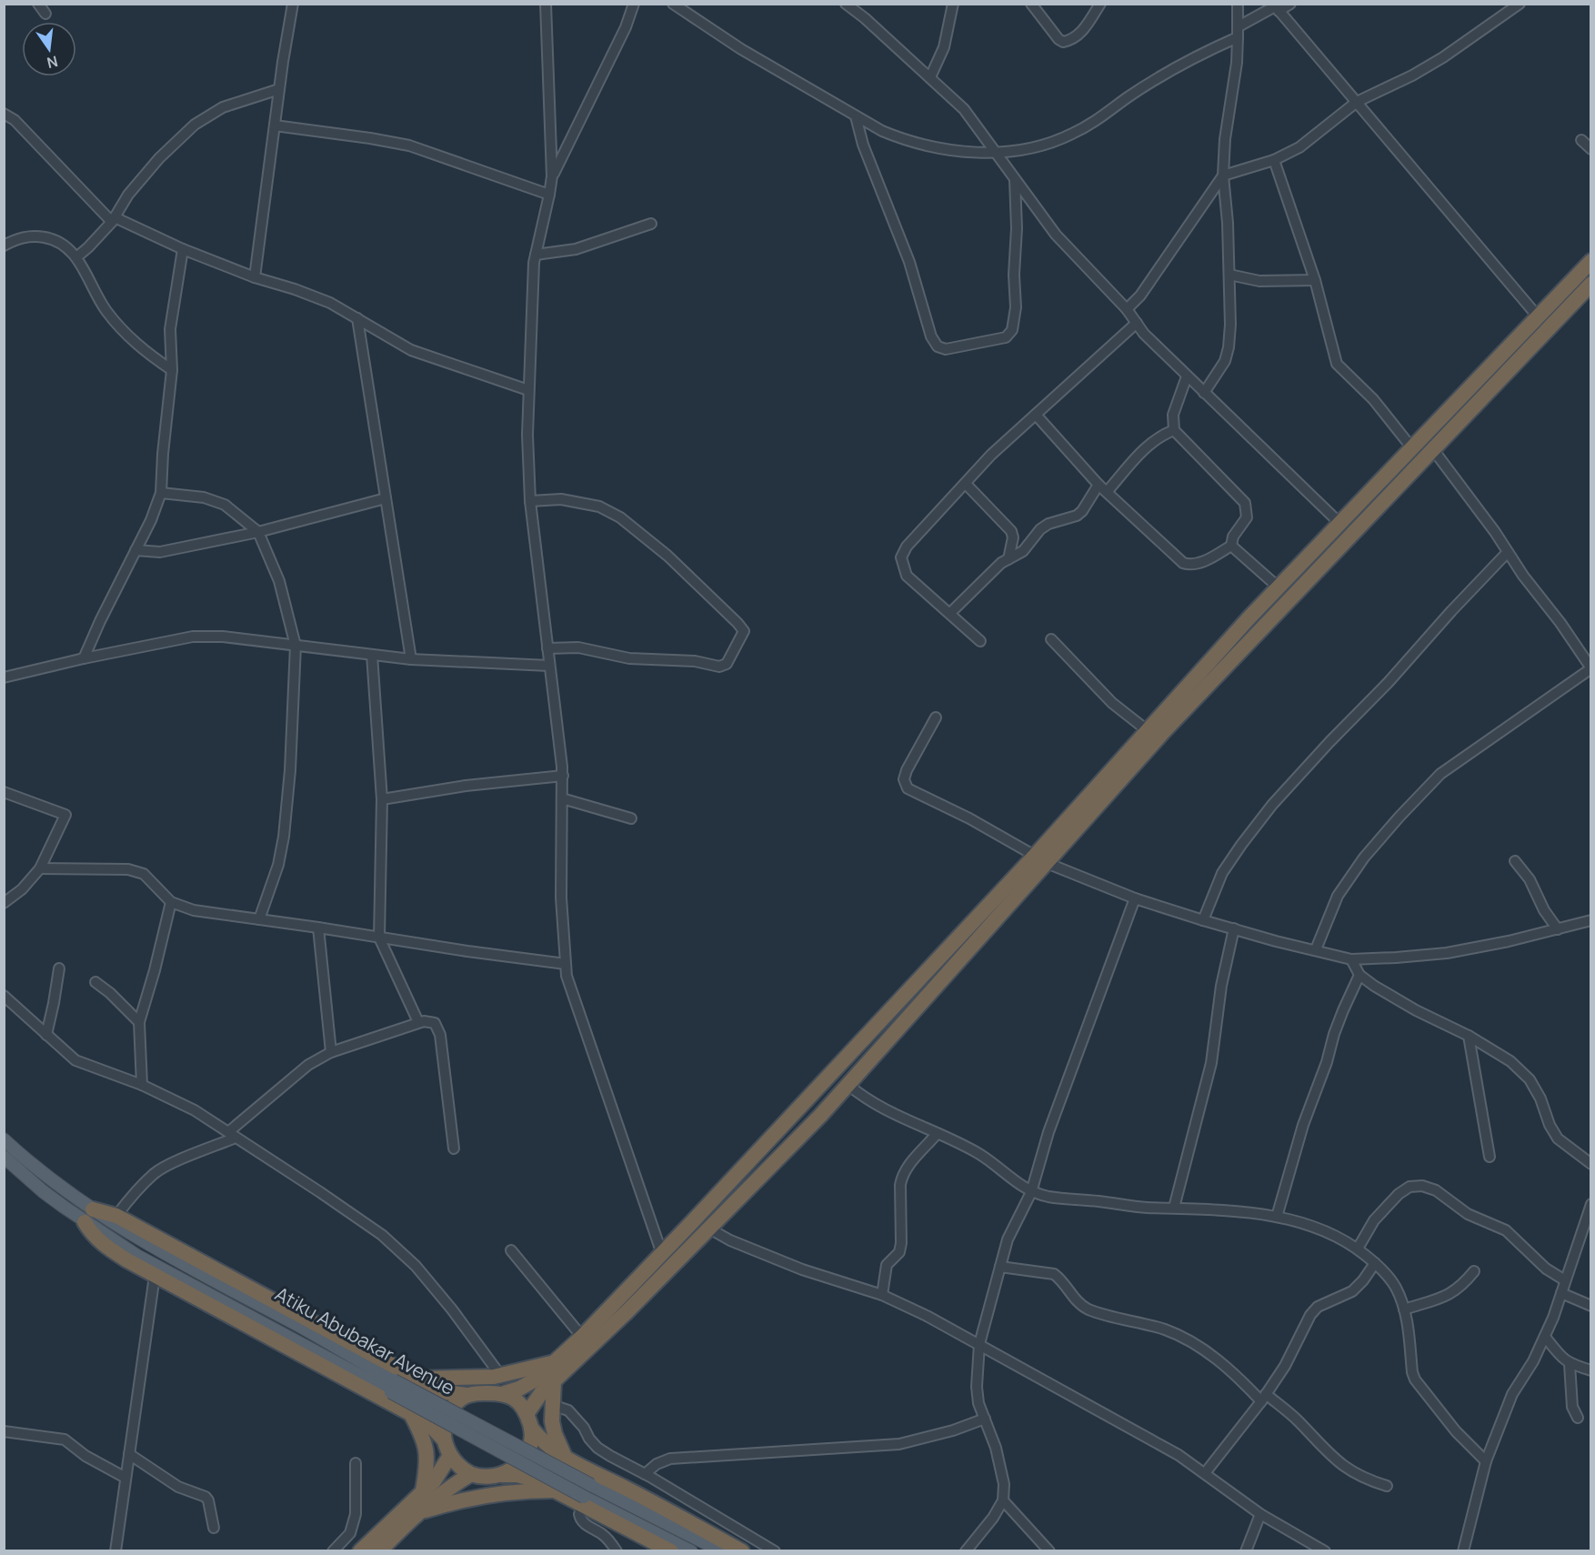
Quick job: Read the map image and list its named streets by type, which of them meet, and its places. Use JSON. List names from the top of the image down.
{
  "streets": {
    "main road": ["Atiku Abubakar Avenue"]
  },
  "north": "bottom"
}
